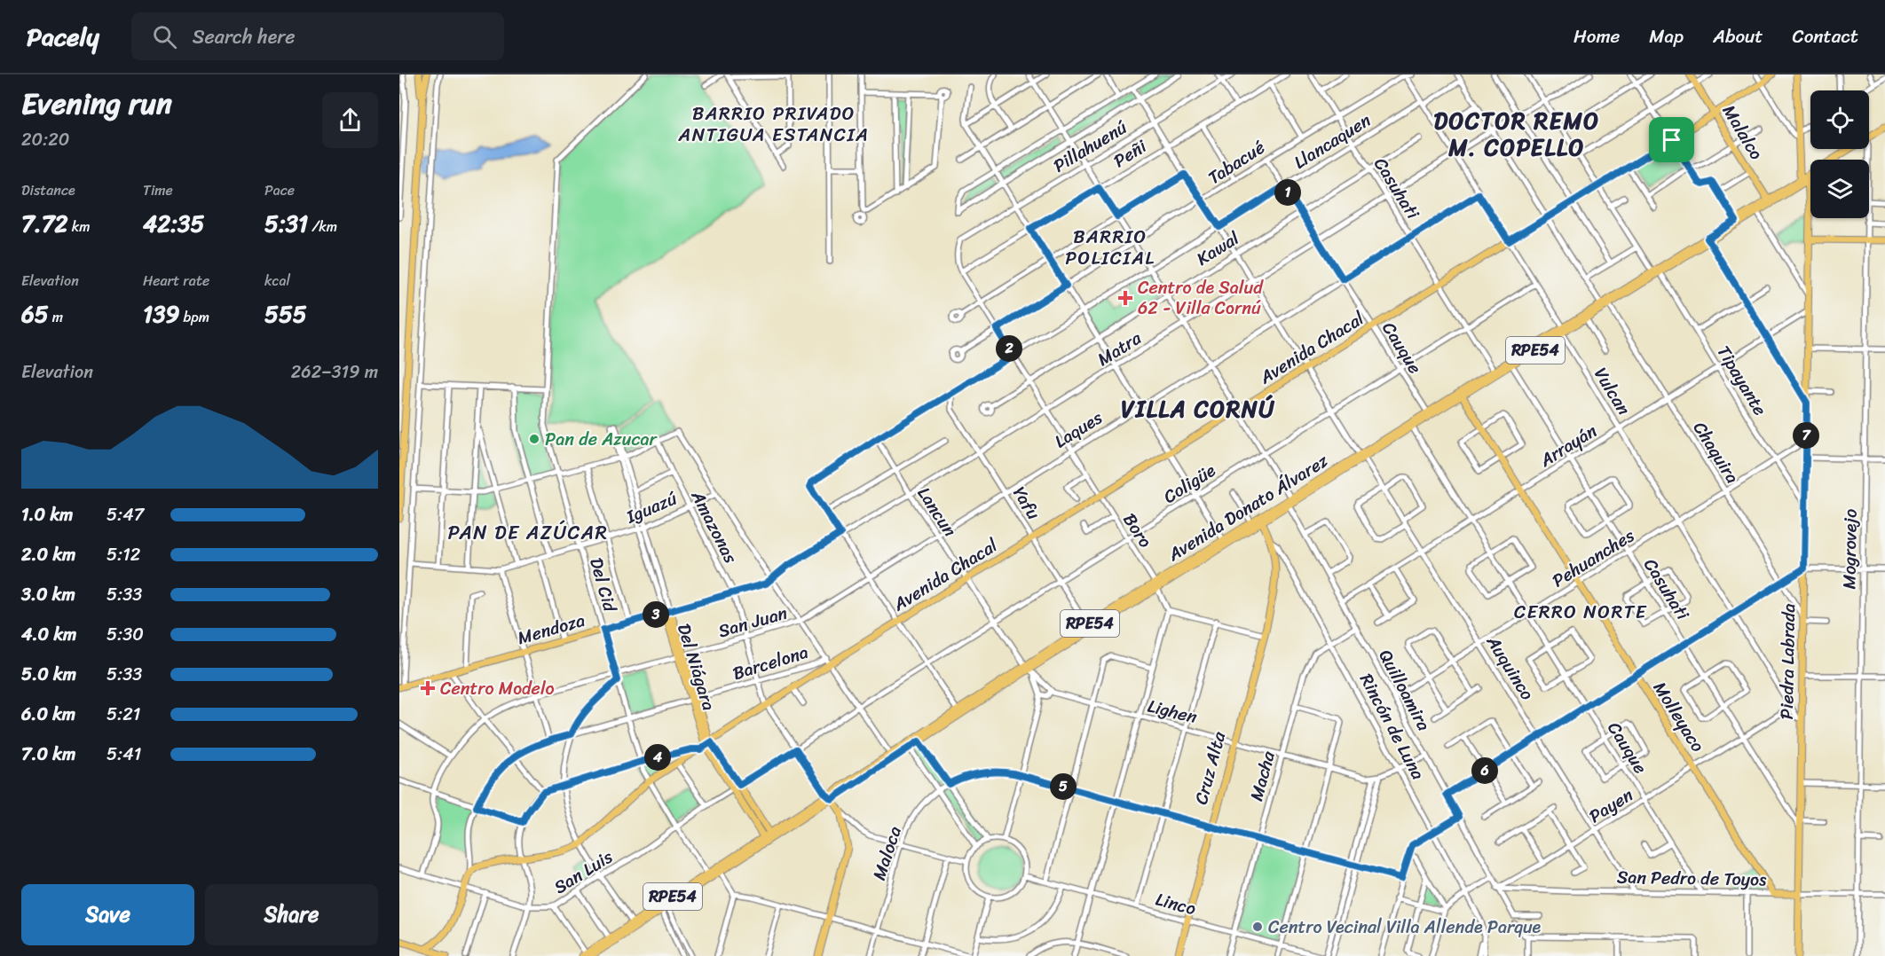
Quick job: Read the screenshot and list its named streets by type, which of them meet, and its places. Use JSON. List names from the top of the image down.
{
  "streets": {
    "main road": [
      "Malalco",
      "Avenida Chacal",
      "RPE54",
      "Avenida Donato Álvarez",
      "Mendoza",
      "Piedra Labrada",
      "Del Niágara",
      "Molleyaco",
      "Rincón de Luna",
      "Cruz Alta",
      "San Pedro de Toyos"
    ],
    "street": [
      "Llancaquen",
      "Pillahuenú",
      "Peñi",
      "Tabacué",
      "Casuhati",
      "Kawal",
      "Cauque",
      "Matra",
      "Tipayante",
      "Vulcan",
      "Laques",
      "Arrayán",
      "Chaquira",
      "Coligüe",
      "Yafu",
      "Iguazú",
      "Lancun",
      "Amazonas",
      "Boro",
      "Mogrovejo",
      "Pehuanches",
      "Del Cid",
      "San Juan",
      "Barcelona",
      "Auquinco",
      "Quilloamira",
      "Lighen",
      "Macha",
      "Payen",
      "Maloca",
      "San Luis",
      "Linco"
    ]
  },
  "crossings": [
    ["Malalco", "Avenida Chacal"],
    ["Malalco", "Avenida Donato Álvarez"],
    ["Llancaquen", "Casuhati"],
    ["Llancaquen", "Cauque"],
    ["Llancaquen", "Vulcan"],
    ["Llancaquen", "Chaquira"],
    ["Llancaquen", "Yafu"],
    ["Llancaquen", "Lancun"],
    ["Llancaquen", "Boro"],
    ["Llancaquen", "Auquinco"],
    ["Pillahuenú", "Boro"],
    ["Pillahuenú", "Auquinco"],
    ["Peñi", "Boro"],
    ["Peñi", "Auquinco"],
    ["Tabacué", "Casuhati"],
    ["Tabacué", "Cauque"],
    ["Tabacué", "Vulcan"],
    ["Tabacué", "Boro"],
    ["Tabacué", "Auquinco"],
    ["Casuhati", "Kawal"],
    ["Casuhati", "Avenida Chacal"],
    ["Casuhati", "Matra"],
    ["Casuhati", "Laques"],
    ["Casuhati", "Arrayán"],
    ["Casuhati", "Coligüe"],
    ["Casuhati", "Avenida Donato Álvarez"],
    ["Casuhati", "Pehuanches"],
    ["Casuhati", "Piedra Labrada"],
    ["Casuhati", "Payen"],
    ["Kawal", "Cauque"],
    ["Kawal", "Boro"],
    ["Kawal", "Auquinco"],
    ["Avenida Chacal", "Cauque"],
    ["Avenida Chacal", "Tipayante"],
    ["Avenida Chacal", "Vulcan"],
    ["Avenida Chacal", "Chaquira"],
    ["Avenida Chacal", "Yafu"],
    ["Avenida Chacal", "Lancun"],
    ["Avenida Chacal", "Amazonas"],
    ["Avenida Chacal", "Boro"],
    ["Avenida Chacal", "Del Cid"],
    ["Avenida Chacal", "Barcelona"],
    ["Avenida Chacal", "Del Niágara"],
    ["Avenida Chacal", "Auquinco"],
    ["Cauque", "Matra"],
    ["Cauque", "Laques"],
    ["Cauque", "Arrayán"],
    ["Cauque", "Coligüe"],
    ["Cauque", "Avenida Donato Álvarez"],
    ["Cauque", "Pehuanches"],
    ["Cauque", "Payen"],
    ["Cauque", "San Pedro de Toyos"],
    ["Matra", "Tipayante"],
    ["Matra", "Vulcan"],
    ["Matra", "Chaquira"],
    ["Matra", "Yafu"],
    ["Matra", "Lancun"],
    ["Matra", "Boro"],
    ["Matra", "Mendoza"],
    ["Matra", "Auquinco"],
    ["RPE54", "Avenida Donato Álvarez"],
    ["RPE54", "Amazonas"],
    ["RPE54", "Del Cid"],
    ["RPE54", "Del Niágara"],
    ["Tipayante", "Arrayán"],
    ["Tipayante", "Avenida Donato Álvarez"],
    ["Tipayante", "Pehuanches"],
    ["Tipayante", "Piedra Labrada"],
    ["Vulcan", "Laques"],
    ["Vulcan", "Arrayán"],
    ["Vulcan", "Coligüe"],
    ["Vulcan", "Avenida Donato Álvarez"],
    ["Vulcan", "Pehuanches"],
    ["Vulcan", "Piedra Labrada"],
    ["Vulcan", "Payen"],
    ["Laques", "Yafu"],
    ["Laques", "Lancun"],
    ["Laques", "Boro"],
    ["Laques", "San Juan"],
    ["Laques", "Auquinco"],
    ["Arrayán", "Chaquira"],
    ["Arrayán", "Piedra Labrada"],
    ["Arrayán", "Auquinco"],
    ["Arrayán", "Quilloamira"],
    ["Arrayán", "Molleyaco"],
    ["Chaquira", "Avenida Donato Álvarez"],
    ["Chaquira", "Pehuanches"],
    ["Chaquira", "Piedra Labrada"],
    ["Coligüe", "Yafu"],
    ["Coligüe", "Lancun"],
    ["Coligüe", "Boro"],
    ["Coligüe", "Auquinco"],
    ["Coligüe", "San Luis"],
    ["Yafu", "Avenida Donato Álvarez"],
    ["Iguazú", "Amazonas"],
    ["Iguazú", "Del Cid"],
    ["Iguazú", "Del Niágara"],
    ["Avenida Donato Álvarez", "Lancun"],
    ["Avenida Donato Álvarez", "Amazonas"],
    ["Avenida Donato Álvarez", "Boro"],
    ["Avenida Donato Álvarez", "Piedra Labrada"],
    ["Avenida Donato Álvarez", "Auquinco"],
    ["Avenida Donato Álvarez", "Quilloamira"],
    ["Avenida Donato Álvarez", "Molleyaco"],
    ["Avenida Donato Álvarez", "Rincón de Luna"],
    ["Lancun", "Lighen"],
    ["Amazonas", "San Juan"],
    ["Amazonas", "Mendoza"],
    ["Amazonas", "Barcelona"],
    ["Amazonas", "San Luis"],
    ["Mogrovejo", "San Pedro de Toyos"],
    ["Pehuanches", "Piedra Labrada"],
    ["Pehuanches", "Auquinco"],
    ["Pehuanches", "Quilloamira"],
    ["Pehuanches", "Molleyaco"],
    ["Del Cid", "San Juan"],
    ["Del Cid", "Mendoza"],
    ["Del Cid", "Barcelona"],
    ["Del Cid", "San Luis"],
    ["San Juan", "Del Niágara"],
    ["San Juan", "San Luis"],
    ["Mendoza", "Del Niágara"],
    ["Piedra Labrada", "San Pedro de Toyos"],
    ["Barcelona", "Del Niágara"],
    ["Del Niágara", "San Luis"],
    ["Auquinco", "Payen"],
    ["Auquinco", "San Pedro de Toyos"],
    ["Quilloamira", "Macha"],
    ["Quilloamira", "Payen"],
    ["Quilloamira", "San Pedro de Toyos"],
    ["Lighen", "Cruz Alta"],
    ["Lighen", "Macha"],
    ["Molleyaco", "Payen"],
    ["Molleyaco", "San Pedro de Toyos"],
    ["Rincón de Luna", "Cruz Alta"],
    ["Rincón de Luna", "Macha"],
    ["Cruz Alta", "Maloca"],
    ["Cruz Alta", "Linco"],
    ["Macha", "Maloca"],
    ["Macha", "Linco"],
    ["Payen", "San Pedro de Toyos"]
  ],
  "districts": [
    "BARRIO PRIVADO ANTIGUA ESTANCIA",
    "DOCTOR REMO M. COPELLO",
    "BARRIO POLICIAL",
    "VILLA CORNÚ",
    "PAN DE AZÚCAR",
    "CERRO NORTE"
  ],
  "places": {
    "health": ["Centro de Salud 62 - Villa Cornú", "Centro Modelo"],
    "other": ["Pan de Azucar", "Centro Vecinal Villa Allende Parque"]
  },
  "page": {
    "header": "Pacely",
    "search": "Search here",
    "nav": [
      "Home",
      "Map",
      "About",
      "Contact"
    ],
    "heading": ["Evening run", "20:20"],
    "stats": [
      ["Distance", "7.72 km"],
      ["Time", "42:35"],
      ["Pace", "5:31 /km"],
      ["Elevation", "65 m"],
      ["Heart rate", "139 bpm"],
      ["kcal", "555"]
    ],
    "pins": [
      "1",
      "2",
      "7",
      "3",
      "4",
      "6",
      "5"
    ],
    "chart": ["Elevation", "262–319 m"],
    "list": [
      {
        "name": "1.0 km",
        "note": "5:47"
      },
      {
        "name": "2.0 km",
        "note": "5:12"
      },
      {
        "name": "3.0 km",
        "note": "5:33"
      },
      {
        "name": "4.0 km",
        "note": "5:30"
      },
      {
        "name": "5.0 km",
        "note": "5:33"
      },
      {
        "name": "6.0 km",
        "note": "5:21"
      },
      {
        "name": "7.0 km",
        "note": "5:41"
      }
    ],
    "buttons": ["Save", "Share"]
  }
}
